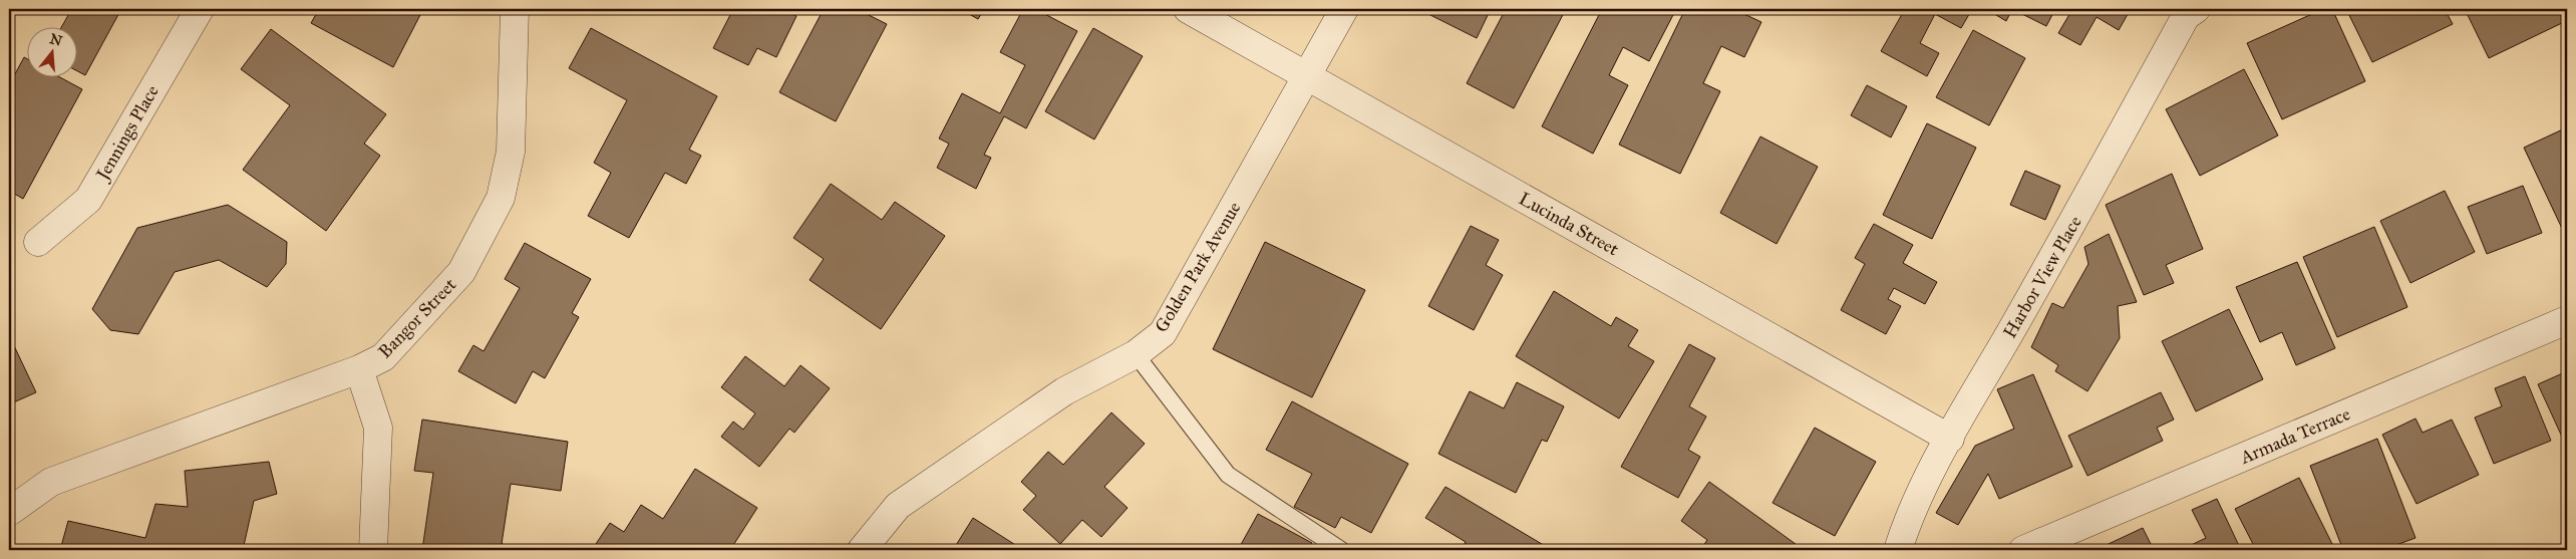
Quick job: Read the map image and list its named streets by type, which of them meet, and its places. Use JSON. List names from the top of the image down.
{
  "streets": {
    "street": [
      "Jennings Place",
      "Lucinda Street",
      "Golden Park Avenue",
      "Harbor View Place",
      "Bangor Street",
      "Armada Terrace"
    ]
  },
  "crossings": [
    ["Lucinda Street", "Golden Park Avenue"],
    ["Lucinda Street", "Harbor View Place"]
  ],
  "north": "top"
}
